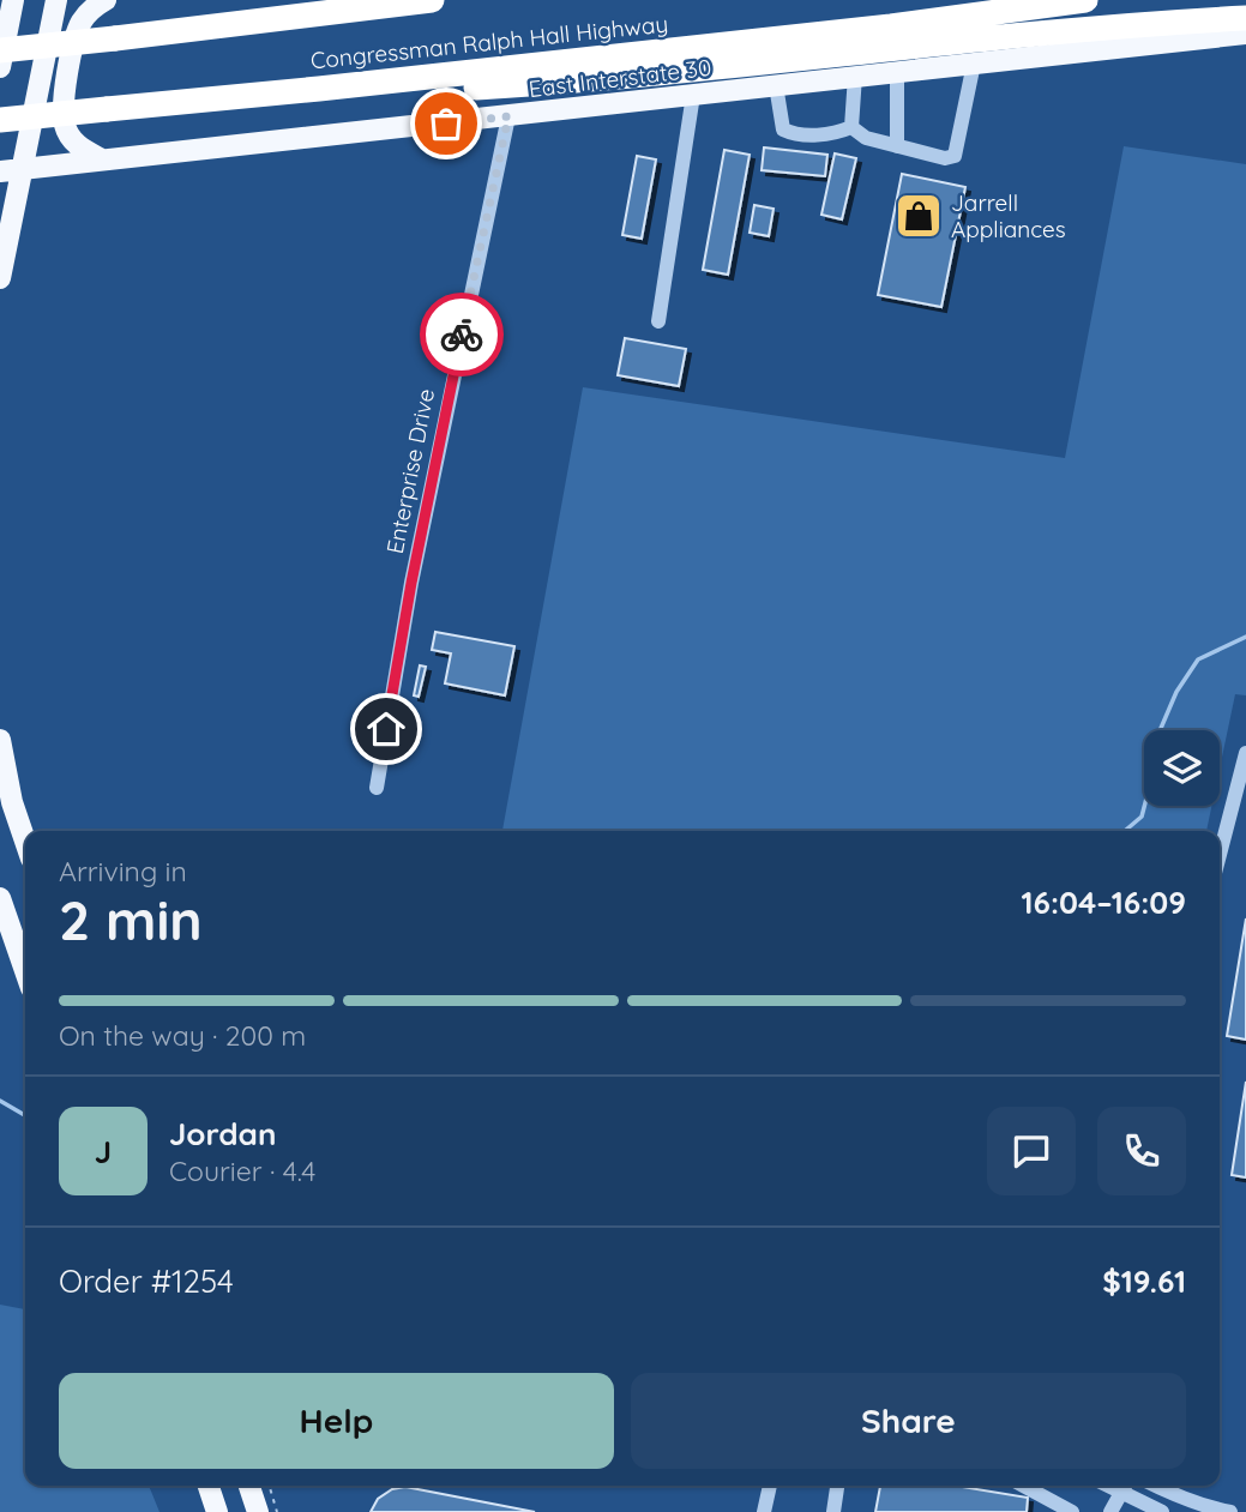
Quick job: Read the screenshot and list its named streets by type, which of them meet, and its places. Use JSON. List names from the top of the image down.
{
  "streets": {
    "highway": ["Congressman Ralph Hall Highway"],
    "main road": ["East Interstate 30"],
    "street": ["Enterprise Drive"]
  },
  "crossings": [
    ["East Interstate 30", "Enterprise Drive"]
  ],
  "places": {
    "shop": ["Jarrell Appliances"]
  },
  "page": {
    "heading": ["2 min", "Arriving in", "16:04–16:09"],
    "panel": [
      "Jordan",
      "Courier · 4.4",
      "Order #1254",
      "$19.61"
    ],
    "bar": "On the way · 200 m",
    "round": "J",
    "buttons": ["Help", "Share"]
  }
}
